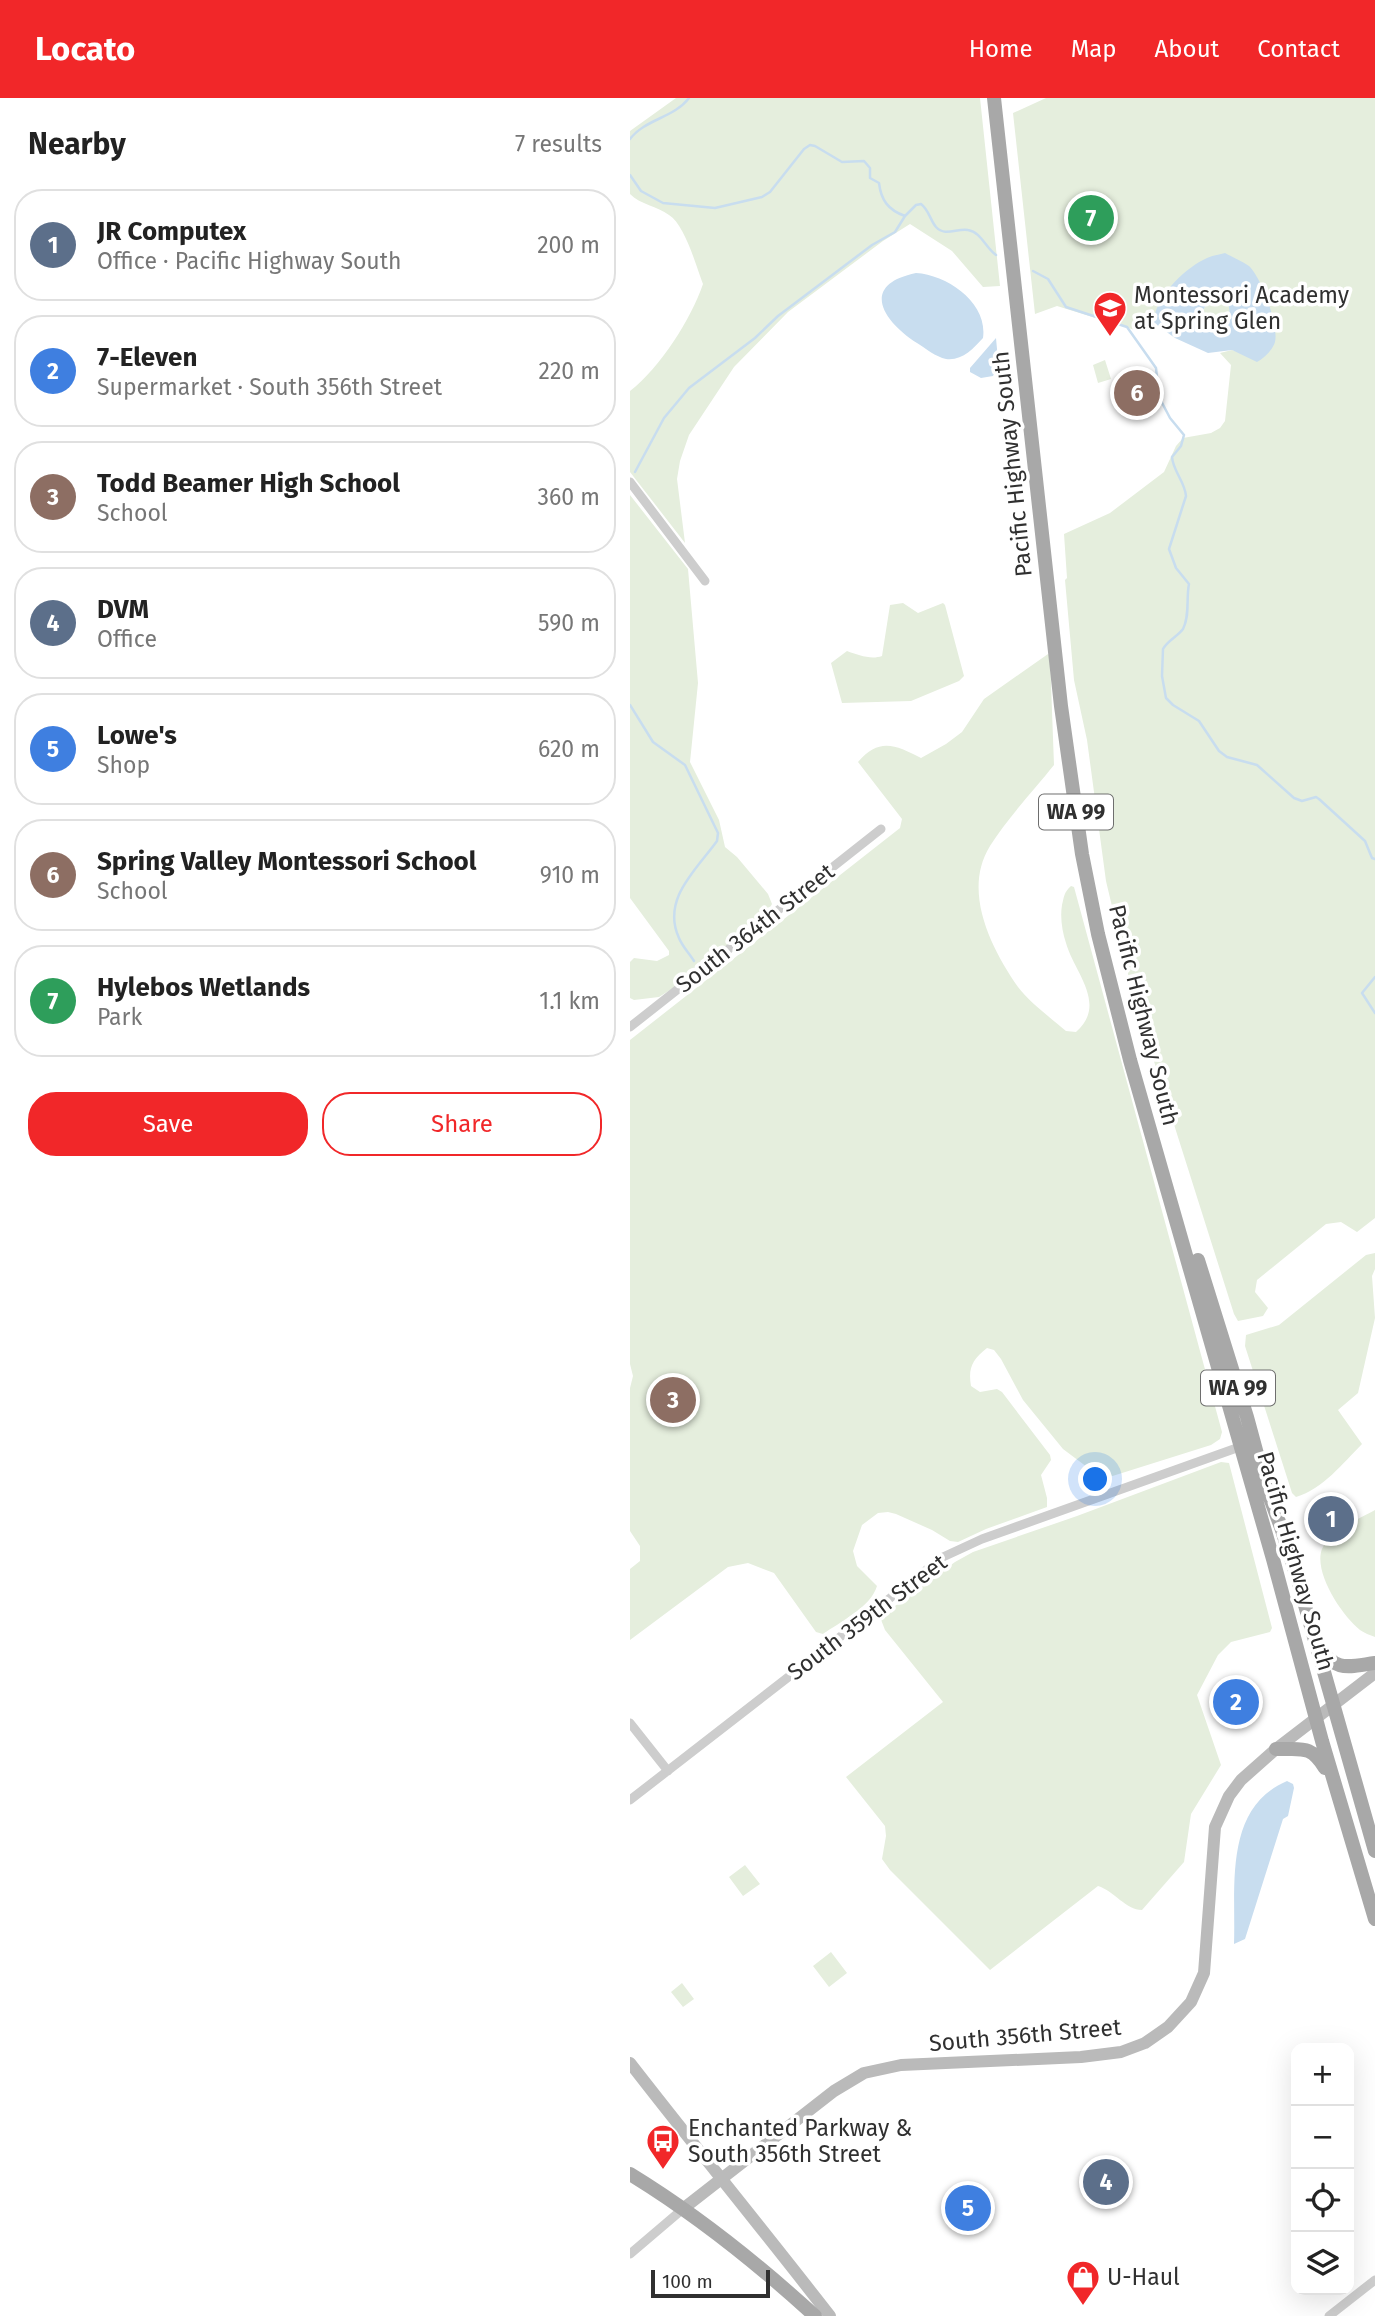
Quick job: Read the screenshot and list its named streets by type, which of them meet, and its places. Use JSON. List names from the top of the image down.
{
  "streets": {
    "main road": ["Pacific Highway South", "WA 99", "South 356th Street"],
    "street": ["South 364th Street", "South 359th Street"]
  },
  "crossings": [
    ["Pacific Highway South", "South 359th Street"],
    ["Pacific Highway South", "South 356th Street"]
  ],
  "places": {
    "school or university": ["Montessori Academy at Spring Glen"],
    "bus stop": ["Enchanted Parkway & South 356th Street"],
    "shop": ["U-Haul"]
  },
  "scale_bar": "100 m",
  "page": {
    "header": "Locato",
    "nav": [
      "Home",
      "Map",
      "About",
      "Contact"
    ],
    "heading": ["Nearby", "7 results"],
    "list": [
      {
        "mark": "1",
        "name": "JR Computex",
        "note": "Office · Pacific Highway South",
        "value": "200 m"
      },
      {
        "mark": "2",
        "name": "7-Eleven",
        "note": "Supermarket · South 356th Street",
        "value": "220 m"
      },
      {
        "mark": "3",
        "name": "Todd Beamer High School",
        "note": "School",
        "value": "360 m"
      },
      {
        "mark": "4",
        "name": "DVM",
        "note": "Office",
        "value": "590 m"
      },
      {
        "mark": "5",
        "name": "Lowe's",
        "note": "Shop",
        "value": "620 m"
      },
      {
        "mark": "6",
        "name": "Spring Valley Montessori School",
        "note": "School",
        "value": "910 m"
      },
      {
        "mark": "7",
        "name": "Hylebos Wetlands",
        "note": "Park",
        "value": "1.1 km"
      }
    ],
    "pins": [
      "7",
      "6",
      "3",
      "1",
      "2",
      "4",
      "5"
    ],
    "buttons": ["Save", "Share"],
    "map_buttons": ["+", "−"],
    "scale": "100 m"
  }
}
